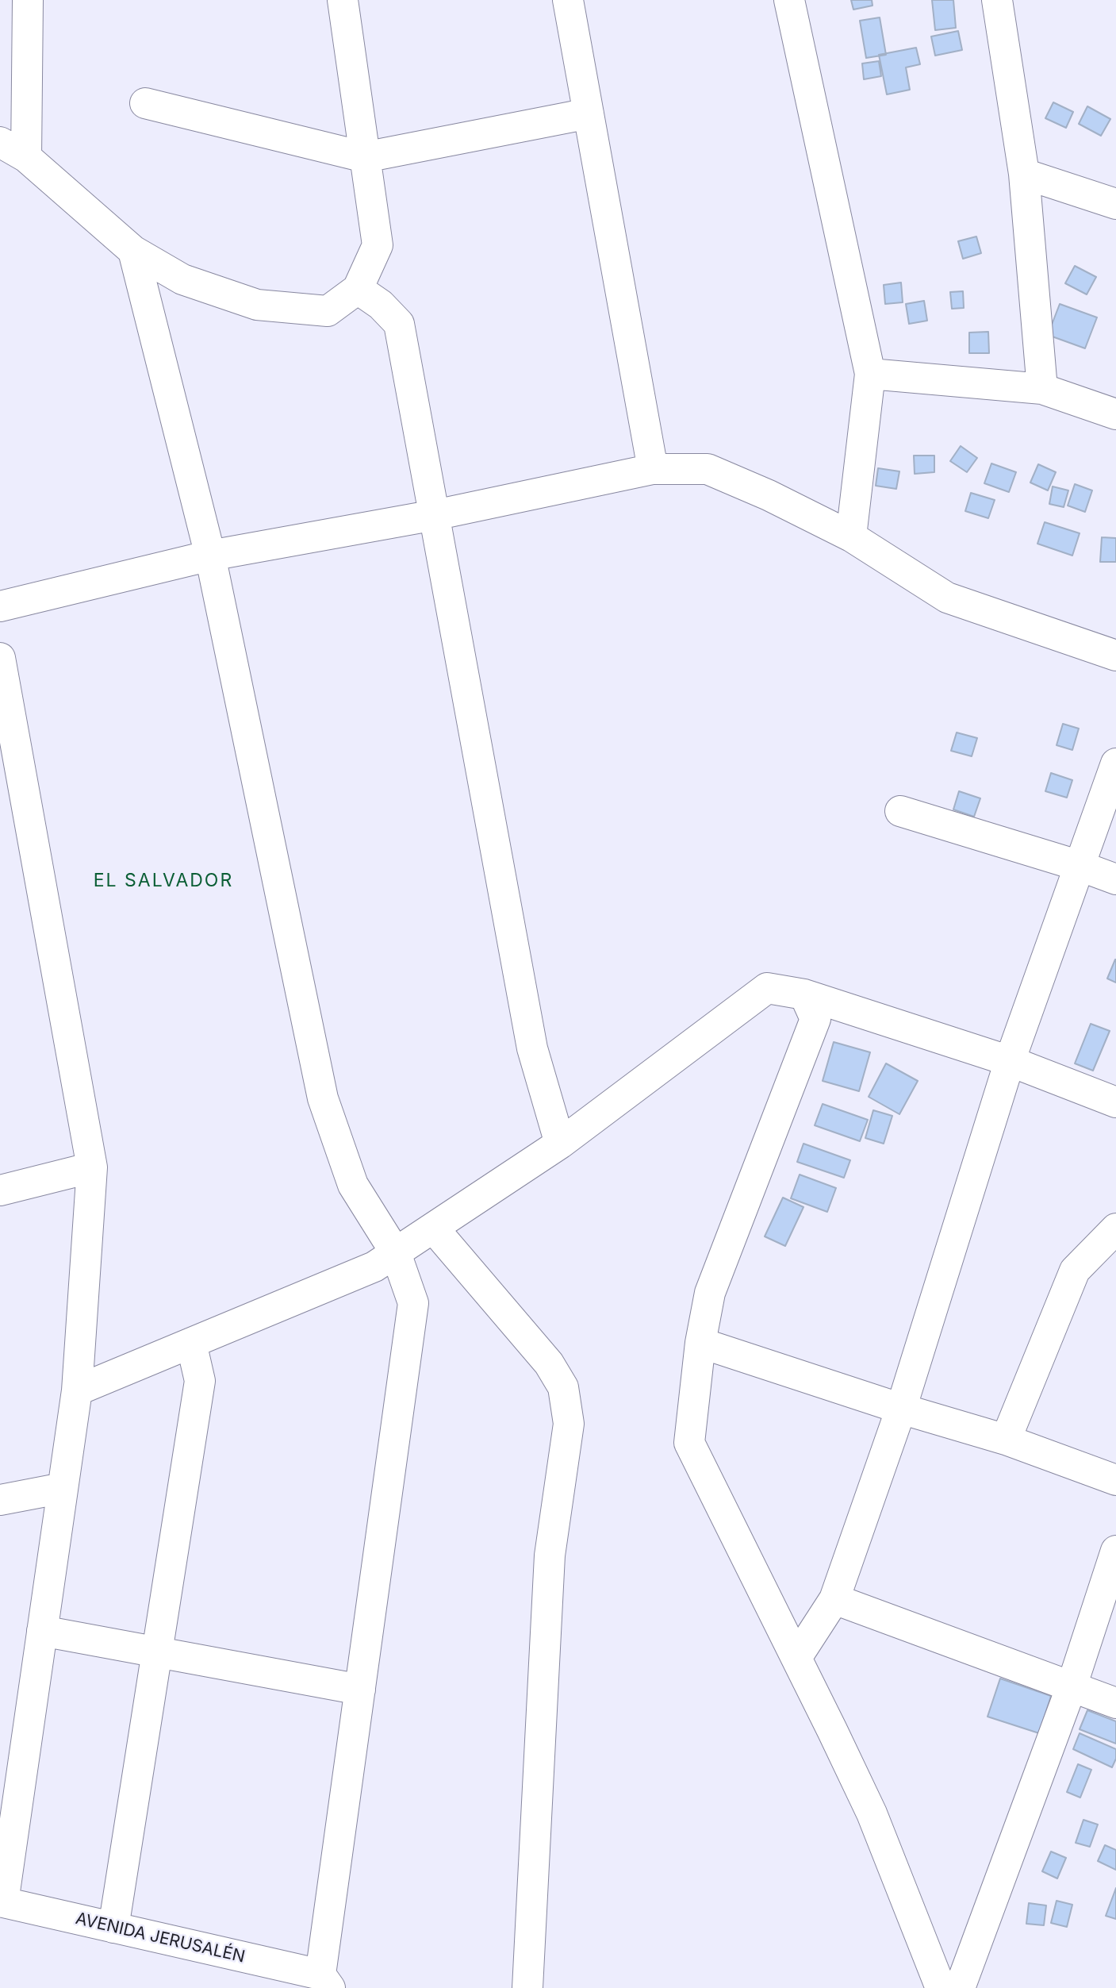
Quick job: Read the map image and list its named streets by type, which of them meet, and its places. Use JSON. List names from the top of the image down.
{
  "streets": {
    "street": ["AVENIDA JERUSALÉN"]
  },
  "districts": ["EL SALVADOR"]
}
